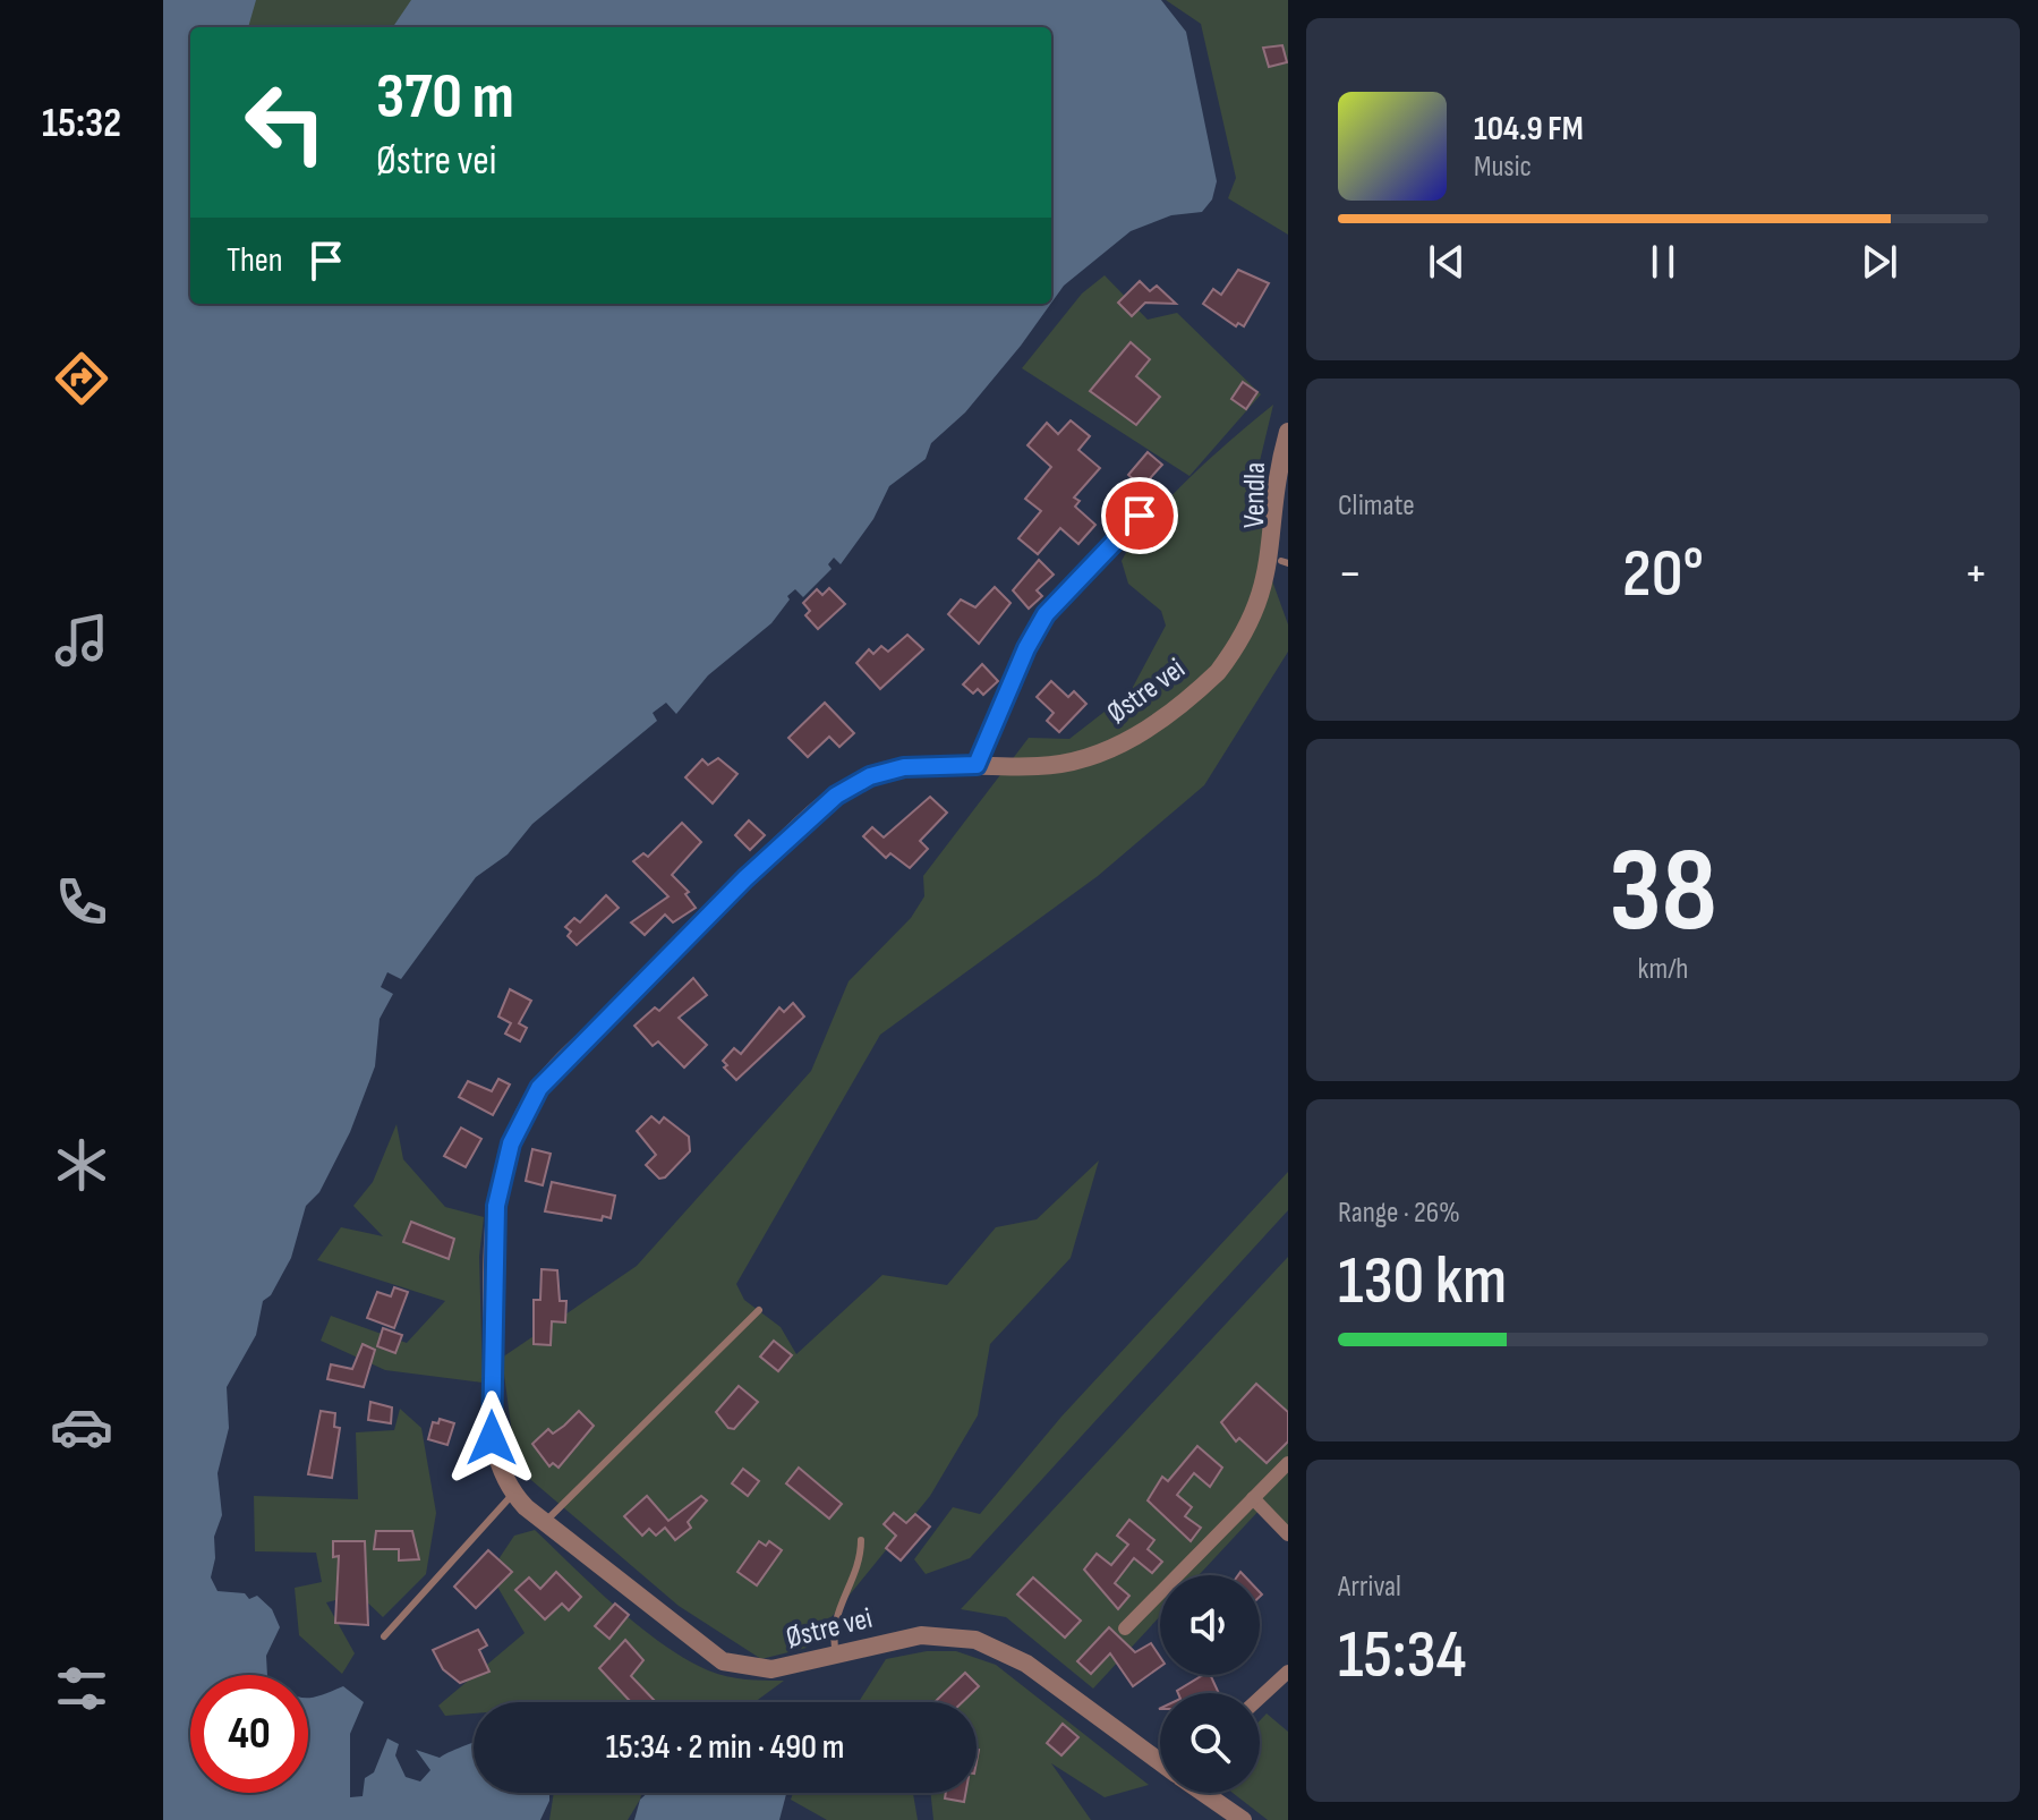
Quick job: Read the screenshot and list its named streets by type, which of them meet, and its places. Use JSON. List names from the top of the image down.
{
  "streets": {
    "street": ["Vendla", "Østre vei"]
  },
  "crossings": [
    ["Vendla", "Østre vei"]
  ],
  "page": {
    "tabs": "15:32",
    "turn": ["370 m", "Østre vei"],
    "song": ["104.9 FM", "Music"],
    "then": "Then",
    "tile": [
      "Climate",
      ["38", "km/h"],
      ["Range · 26%", "130 km"],
      ["Arrival", "15:34"]
    ],
    "heat": ["−", "20°", "+"],
    "limit": "40",
    "trip": "15:34 · 2 min · 490 m"
  }
}
